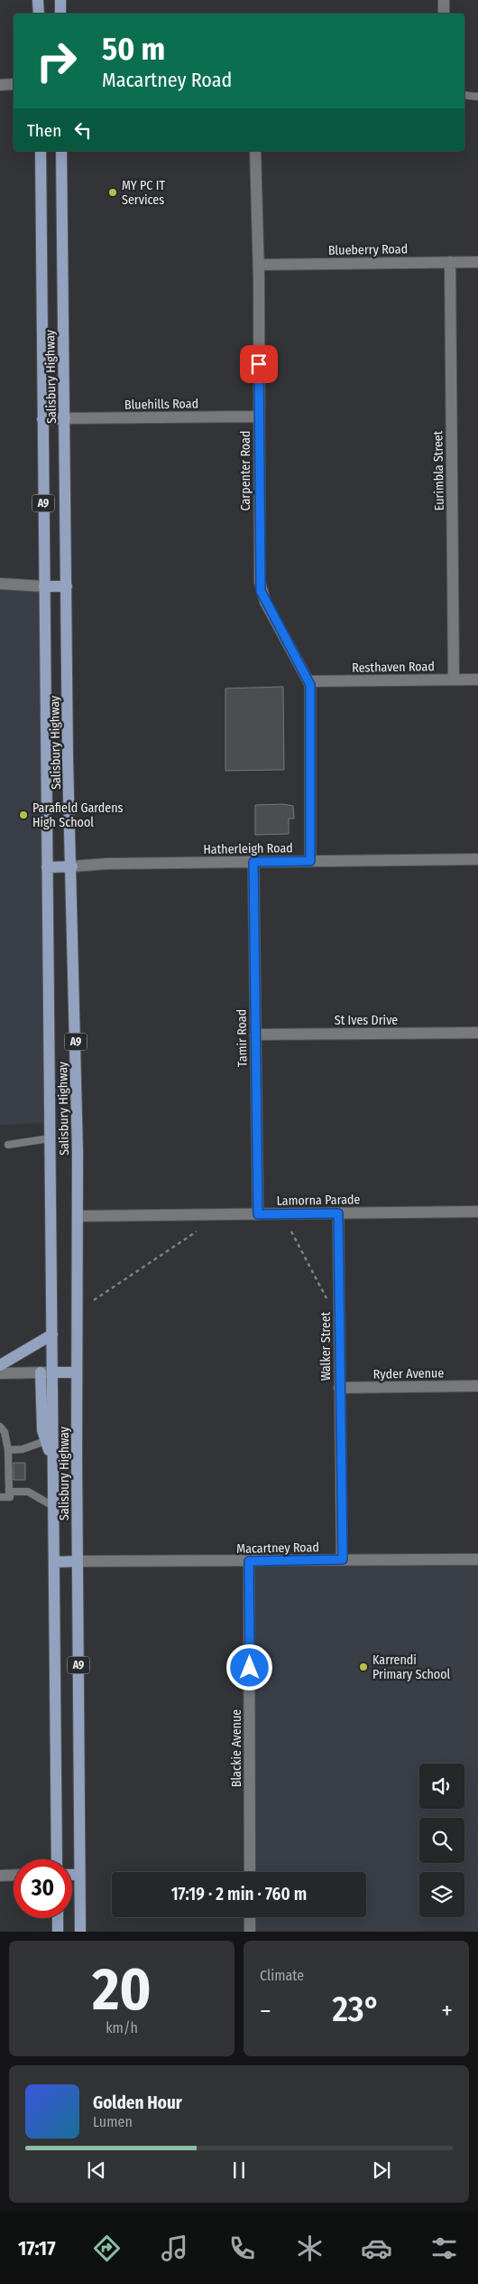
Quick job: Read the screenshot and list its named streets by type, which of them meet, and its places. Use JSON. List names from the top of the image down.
{
  "streets": {
    "main road": ["Salisbury Highway", "A9"],
    "street": [
      "Blueberry Road",
      "Bluehills Road",
      "Carpenter Road",
      "Eurimbla Street",
      "Resthaven Road",
      "Hatherleigh Road",
      "St Ives Drive",
      "Tamir Road",
      "Lamorna Parade",
      "Walker Street",
      "Ryder Avenue",
      "Macartney Road",
      "Blackie Avenue"
    ]
  },
  "crossings": [
    ["Blueberry Road", "Carpenter Road"],
    ["Blueberry Road", "Eurimbla Street"],
    ["Salisbury Highway", "Bluehills Road"],
    ["Salisbury Highway", "Hatherleigh Road"],
    ["Salisbury Highway", "Lamorna Parade"],
    ["Salisbury Highway", "Macartney Road"],
    ["Bluehills Road", "Carpenter Road"],
    ["Carpenter Road", "Resthaven Road"],
    ["Carpenter Road", "Hatherleigh Road"],
    ["Eurimbla Street", "Resthaven Road"],
    ["Hatherleigh Road", "Tamir Road"],
    ["St Ives Drive", "Tamir Road"],
    ["Tamir Road", "Lamorna Parade"],
    ["Lamorna Parade", "Walker Street"],
    ["Walker Street", "Ryder Avenue"],
    ["Walker Street", "Macartney Road"],
    ["Macartney Road", "Blackie Avenue"]
  ],
  "places": ["MY PC IT Services", "Parafield Gardens High School", "Karrendi Primary School"],
  "page": {
    "turn": ["50 m", "Macartney Road"],
    "then": "Then",
    "limit": "30",
    "trip": "17:19 · 2 min · 760 m",
    "tile": [
      ["20", "km/h"],
      "Climate"
    ],
    "heat": ["−", "23°", "+"],
    "song": ["Golden Hour", "Lumen"],
    "tabs": "17:17"
  }
}
